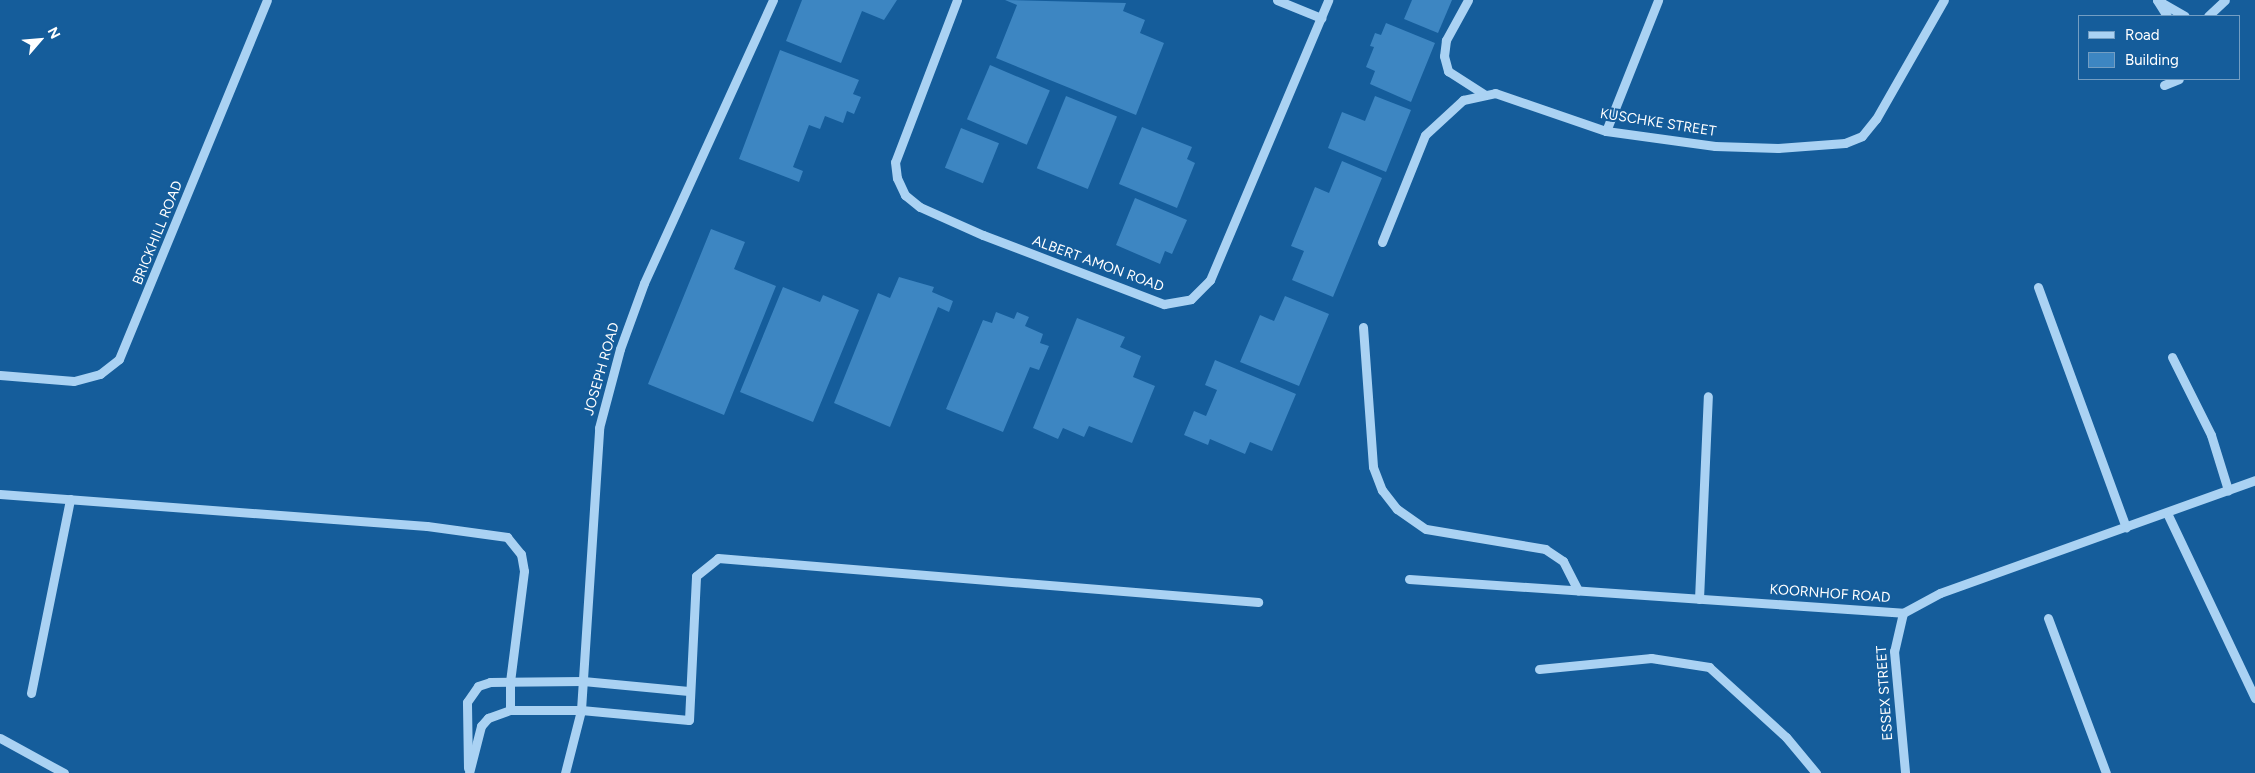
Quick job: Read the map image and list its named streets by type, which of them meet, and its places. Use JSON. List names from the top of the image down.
{
  "streets": {
    "street": [
      "KUSCHKE STREET",
      "BRICKHILL ROAD",
      "ALBERT AMON ROAD",
      "JOSEPH ROAD",
      "KOORNHOF ROAD",
      "ESSEX STREET"
    ]
  },
  "crossings": [
    ["KOORNHOF ROAD", "ESSEX STREET"]
  ],
  "legend": ["Road", "Building"],
  "north": "top right"
}
